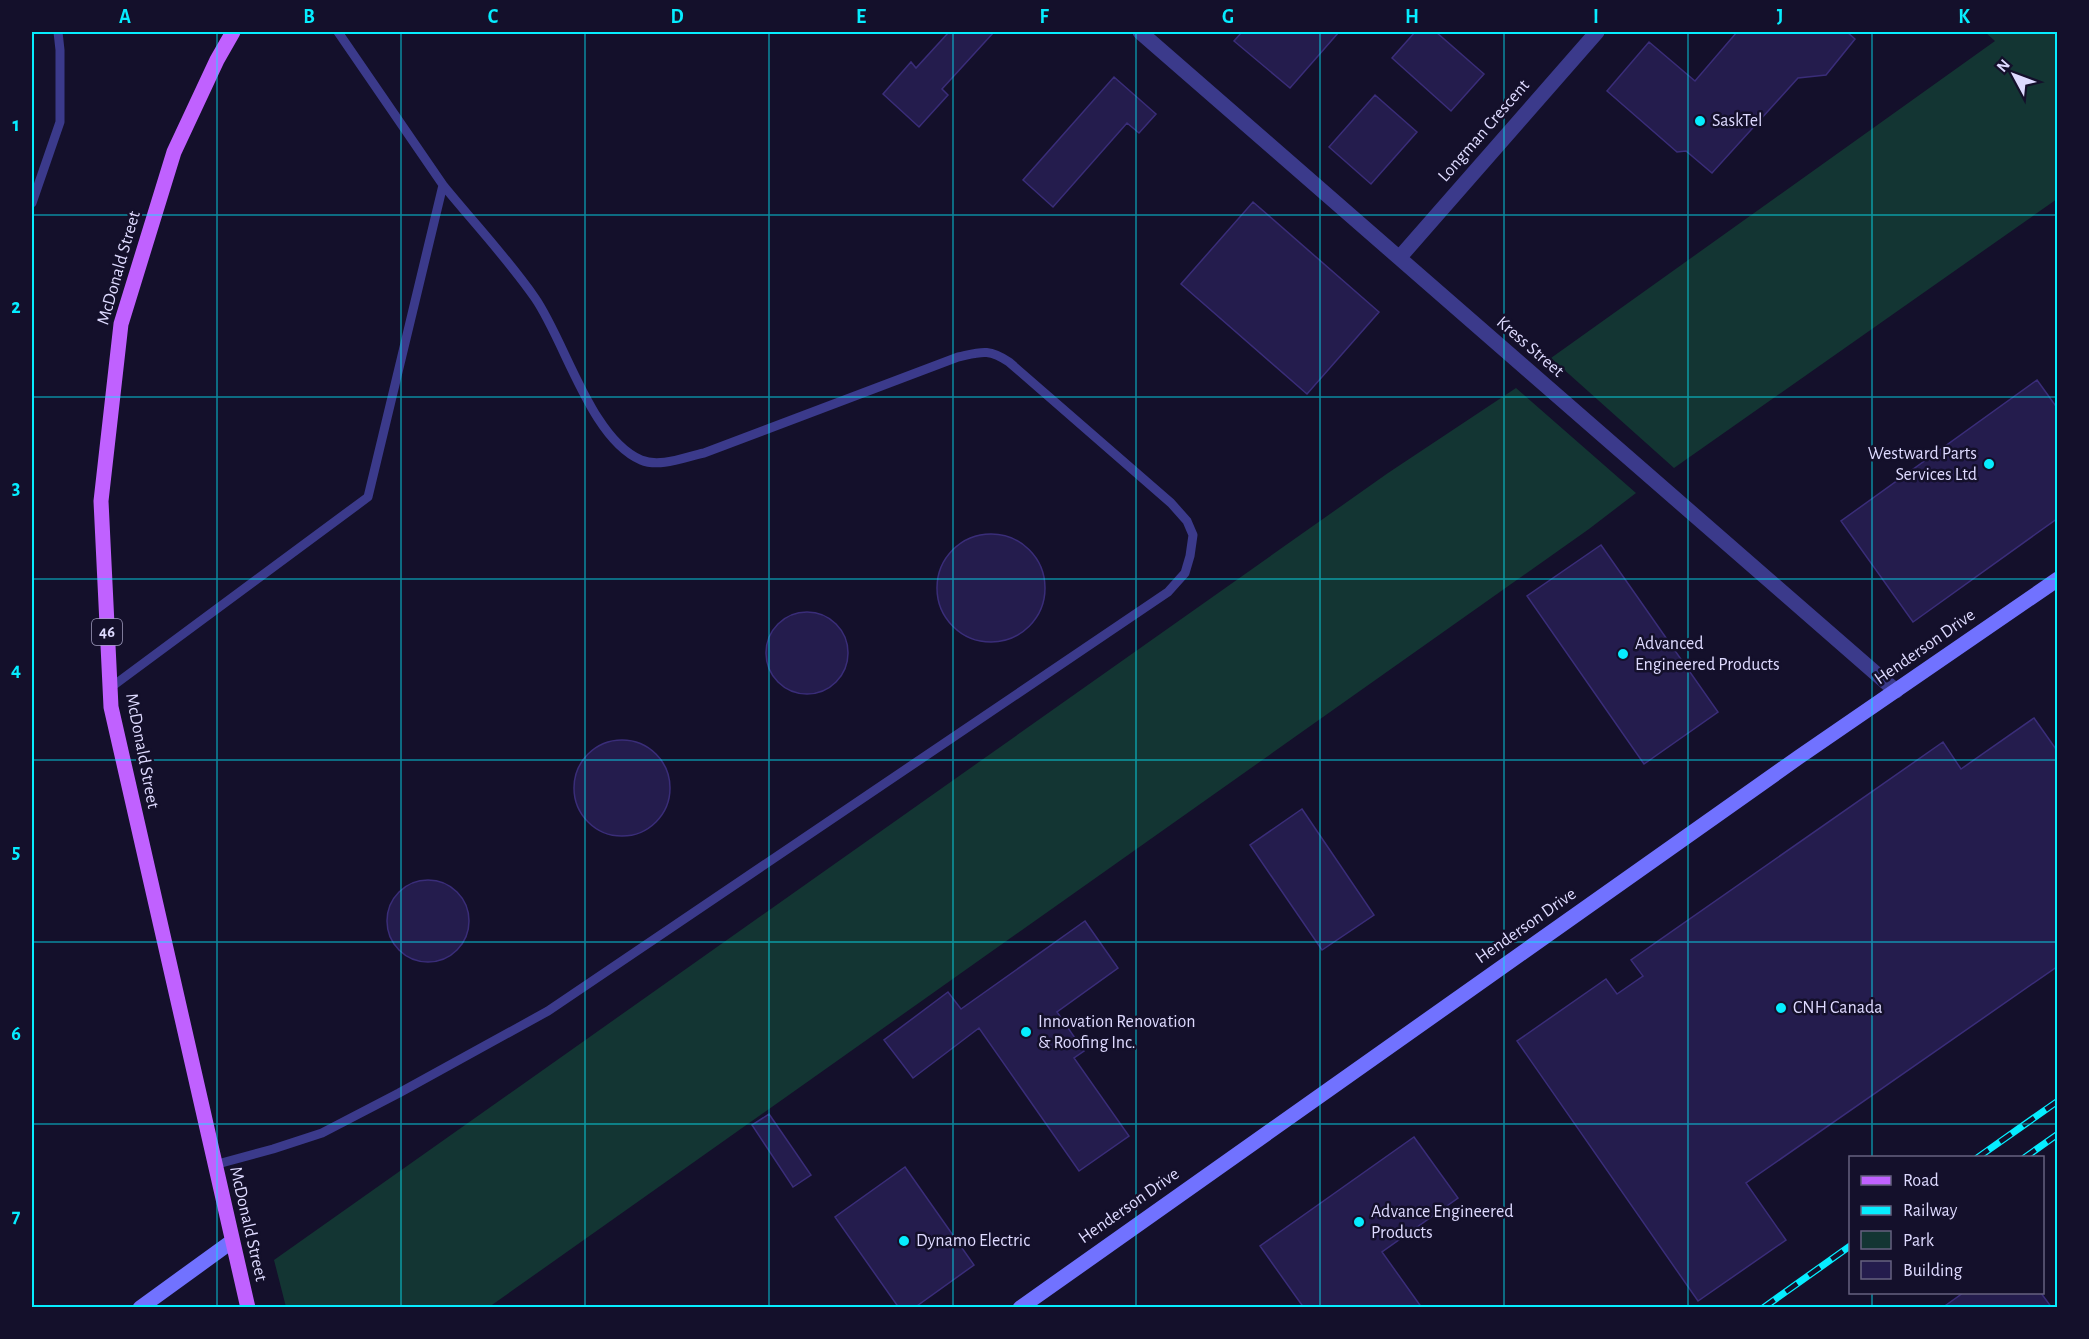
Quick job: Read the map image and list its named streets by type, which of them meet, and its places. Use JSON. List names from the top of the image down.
{
  "streets": {
    "main road": ["McDonald Street", "46"],
    "street": ["Longman Crescent", "Kress Street", "Henderson Drive"]
  },
  "crossings": [
    ["Longman Crescent", "Kress Street"],
    ["Kress Street", "Henderson Drive"]
  ],
  "places": [
    "SaskTel",
    "Westward Parts Services Ltd",
    "Advanced Engineered Products",
    "CNH Canada",
    "Innovation Renovation & Roofing Inc.",
    "Advance Engineered Products",
    "Dynamo Electric"
  ],
  "legend": [
    "Road",
    "Railway",
    "Park",
    "Building"
  ],
  "north": "top left",
  "grid": {
    "columns": [
      "A",
      "B",
      "C",
      "D",
      "E",
      "F",
      "G",
      "H",
      "I",
      "J",
      "K"
    ],
    "rows": [
      "1",
      "2",
      "3",
      "4",
      "5",
      "6",
      "7"
    ]
  }
}
